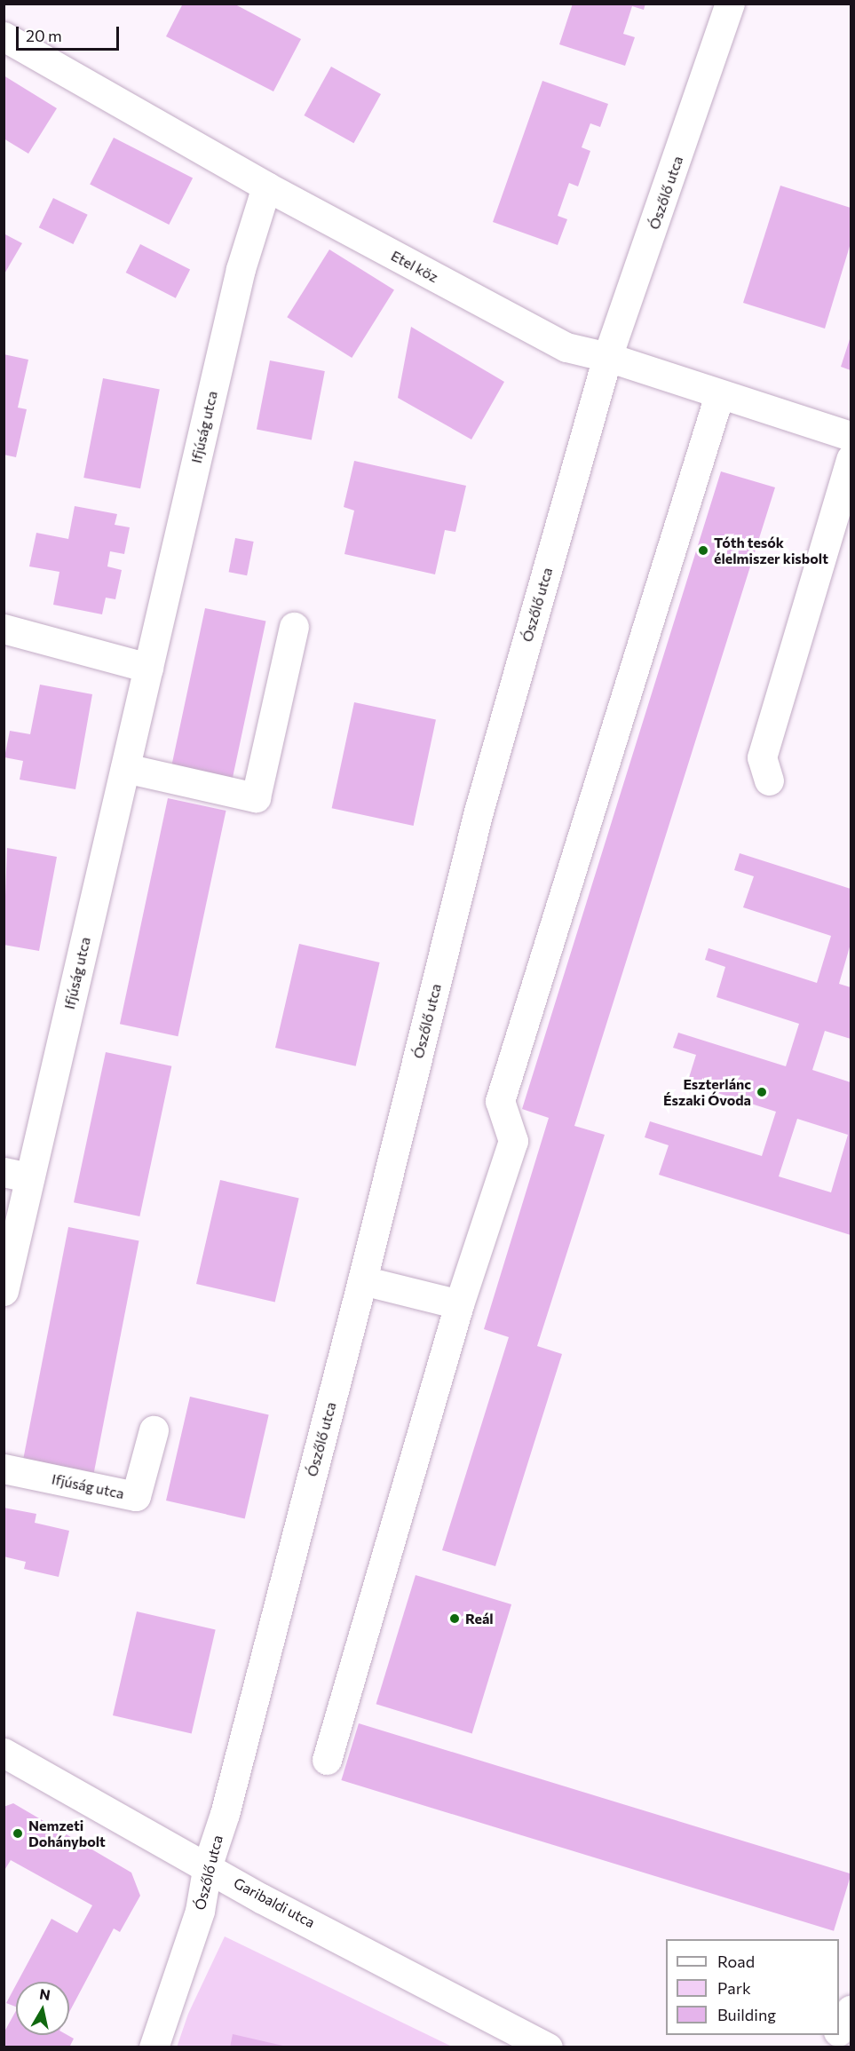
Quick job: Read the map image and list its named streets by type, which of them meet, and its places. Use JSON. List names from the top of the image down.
{
  "streets": {
    "street": [
      "Ószőlő utca",
      "Etel köz",
      "Ifjúság utca",
      "Garibaldi utca"
    ]
  },
  "crossings": [
    ["Ószőlő utca", "Etel köz"],
    ["Ószőlő utca", "Garibaldi utca"],
    ["Etel köz", "Ifjúság utca"]
  ],
  "places": [
    "Tóth tesók élelmiszer kisbolt",
    "Eszterlánc Északi Óvoda",
    "Reál",
    "Nemzeti Dohánybolt"
  ],
  "legend": ["Road", "Park", "Building"],
  "scale_bar": "20 m",
  "north": "top"
}
